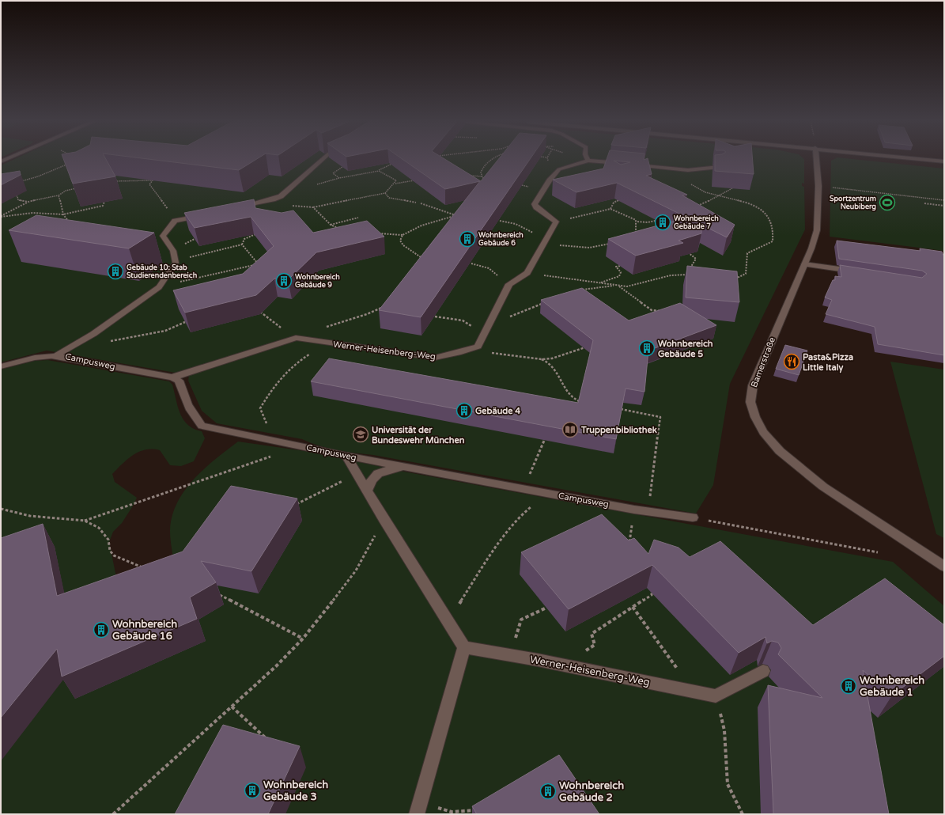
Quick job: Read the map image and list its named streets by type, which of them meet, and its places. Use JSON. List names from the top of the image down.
{
  "streets": {
    "street": ["Werner-Heisenberg-Weg", "Campusweg", "Bamerstraße"]
  },
  "crossings": [
    ["Werner-Heisenberg-Weg", "Campusweg"]
  ],
  "places": {
    "sports": ["Sportzentrum Neubiberg"],
    "building": [
      "Wohnbereich Gebäude 7",
      "Wohnbereich Gebäude 6",
      "Gebäude 10: Stab Studierendenbereich",
      "Wohnbereich Gebäude 9",
      "Wohnbereich Gebäude 5",
      "Gebäude 4",
      "Wohnbereich Gebäude 16",
      "Wohnbereich Gebäude 1",
      "Wohnbereich Gebäude 3",
      "Wohnbereich Gebäude 2"
    ],
    "restaurant": ["Pasta&Pizza Little Italy"],
    "library": ["Truppenbibliothek"],
    "school or university": ["Universität der Bundeswehr München"]
  }
}
